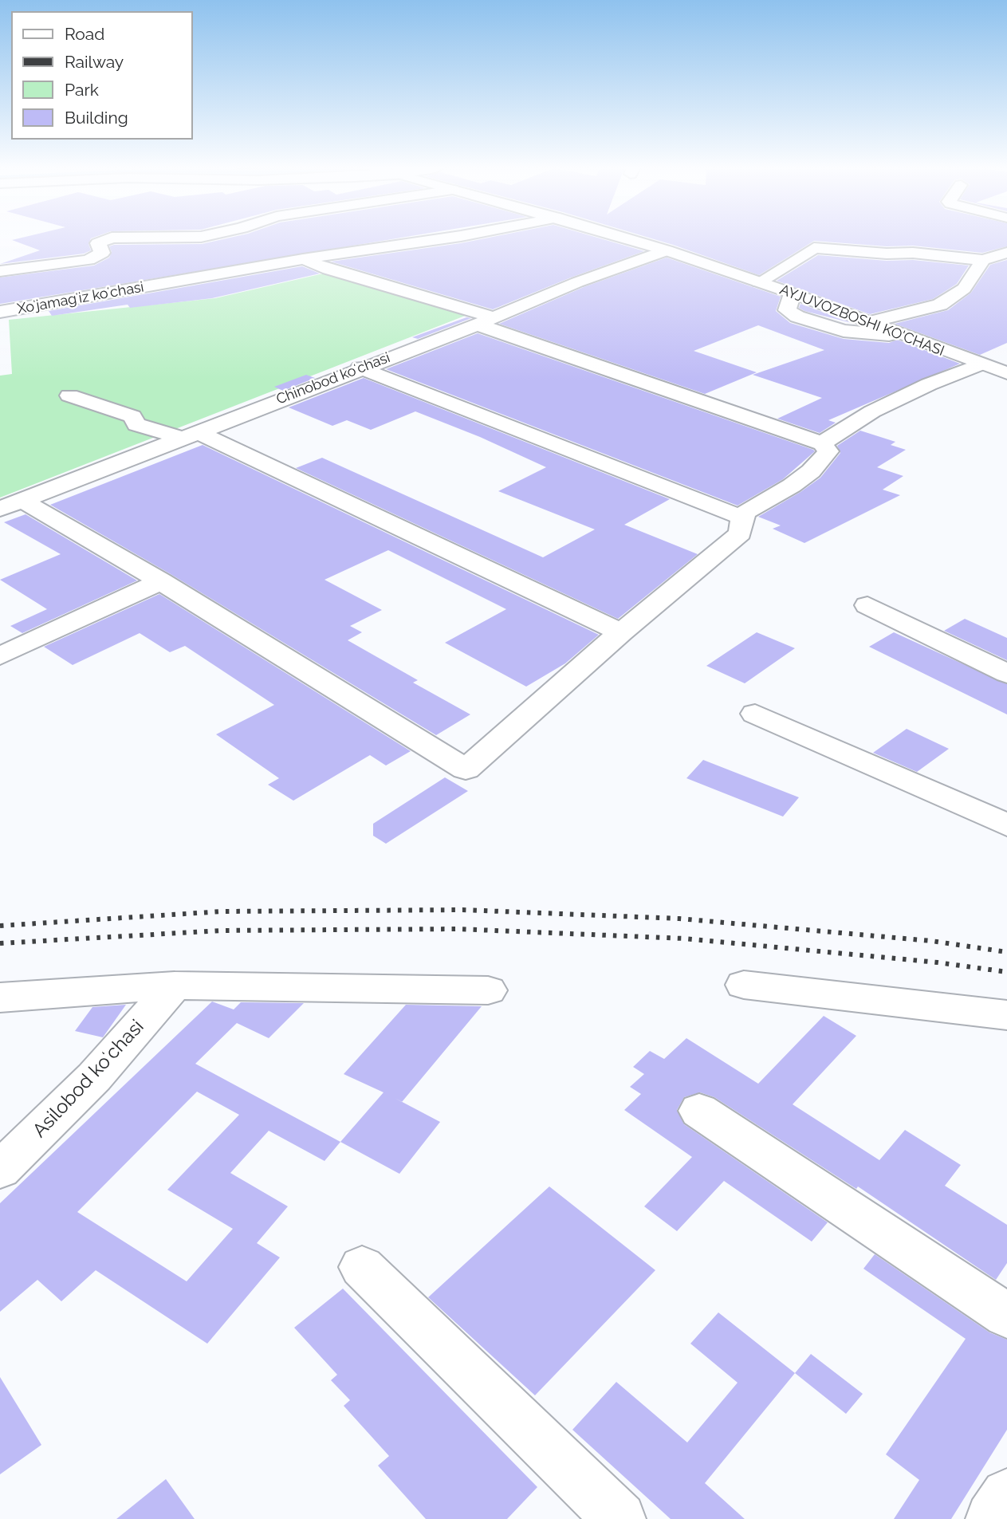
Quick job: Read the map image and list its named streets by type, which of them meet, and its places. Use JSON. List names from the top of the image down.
{
  "streets": {
    "street": [
      "Xoʻjamagʻiz koʻchasi",
      "AYJUVOZBOSHI KO'CHASI",
      "Chinobod koʻchasi",
      "Asilobod koʻchasi"
    ]
  },
  "crossings": [
    ["AYJUVOZBOSHI KO'CHASI", "Chinobod koʻchasi"]
  ],
  "legend": [
    "Road",
    "Railway",
    "Park",
    "Building"
  ]
}
